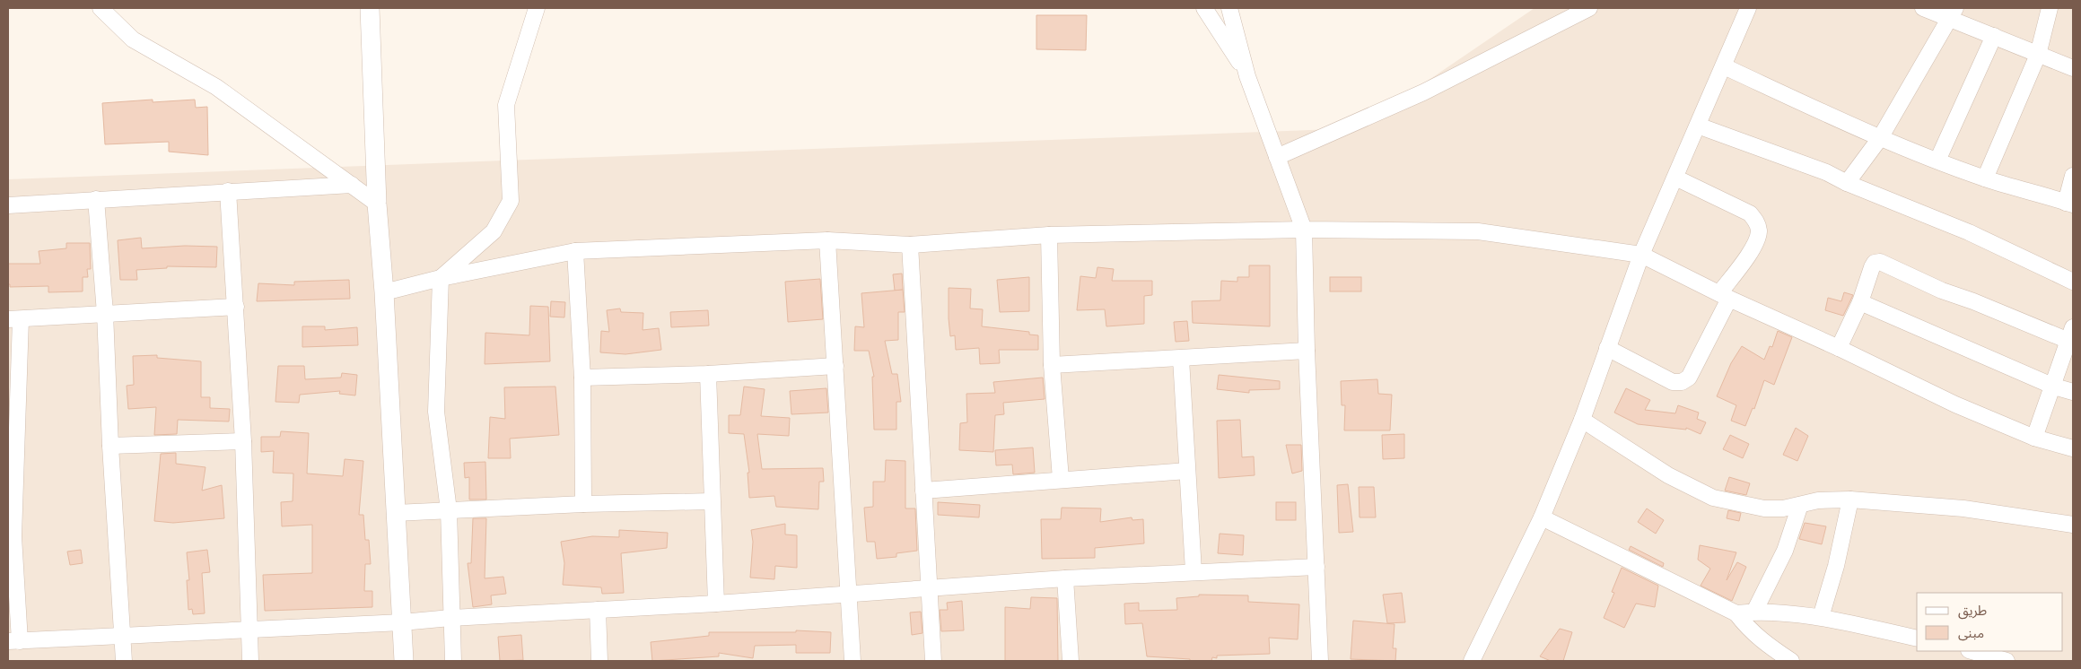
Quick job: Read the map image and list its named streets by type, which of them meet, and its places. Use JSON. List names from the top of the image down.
{
  "legend": ["طريق", "مبنى"]
}
